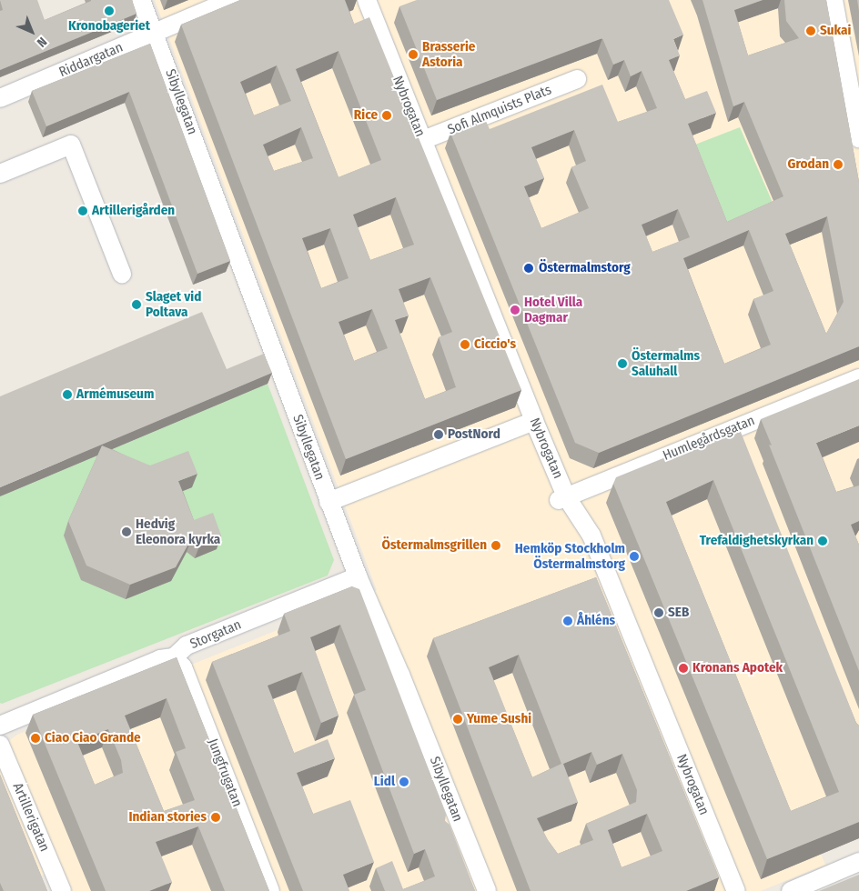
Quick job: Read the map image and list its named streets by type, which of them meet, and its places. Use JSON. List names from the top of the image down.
{
  "streets": {
    "street": [
      "Riddargatan",
      "Sibyllegatan",
      "Nybrogatan",
      "Sofi Almquists Plats",
      "Humlegårdsgatan",
      "Storgatan",
      "Jungfrugatan",
      "Artillerigatan"
    ]
  },
  "crossings": [
    ["Riddargatan", "Sibyllegatan"],
    ["Sibyllegatan", "Storgatan"],
    ["Nybrogatan", "Sofi Almquists Plats"],
    ["Nybrogatan", "Humlegårdsgatan"],
    ["Storgatan", "Jungfrugatan"]
  ],
  "places": [
    "Kronobageriet",
    "Sukai",
    "Brasserie Astoria",
    "Rice",
    "Grodan",
    "Artillerigården",
    "Östermalmstorg",
    "Slaget vid Poltava",
    "Hotel Villa Dagmar",
    "Ciccio's",
    "Östermalms Saluhall",
    "Armémuseum",
    "PostNord",
    "Hedvig Eleonora kyrka",
    "Trefaldighetskyrkan",
    "Östermalmsgrillen",
    "Hemköp Stockholm Östermalmstorg",
    "SEB",
    "Åhléns",
    "Kronans Apotek",
    "Yume Sushi",
    "Ciao Ciao Grande",
    "Lidl",
    "Indian stories"
  ],
  "north": "bottom right"
}
